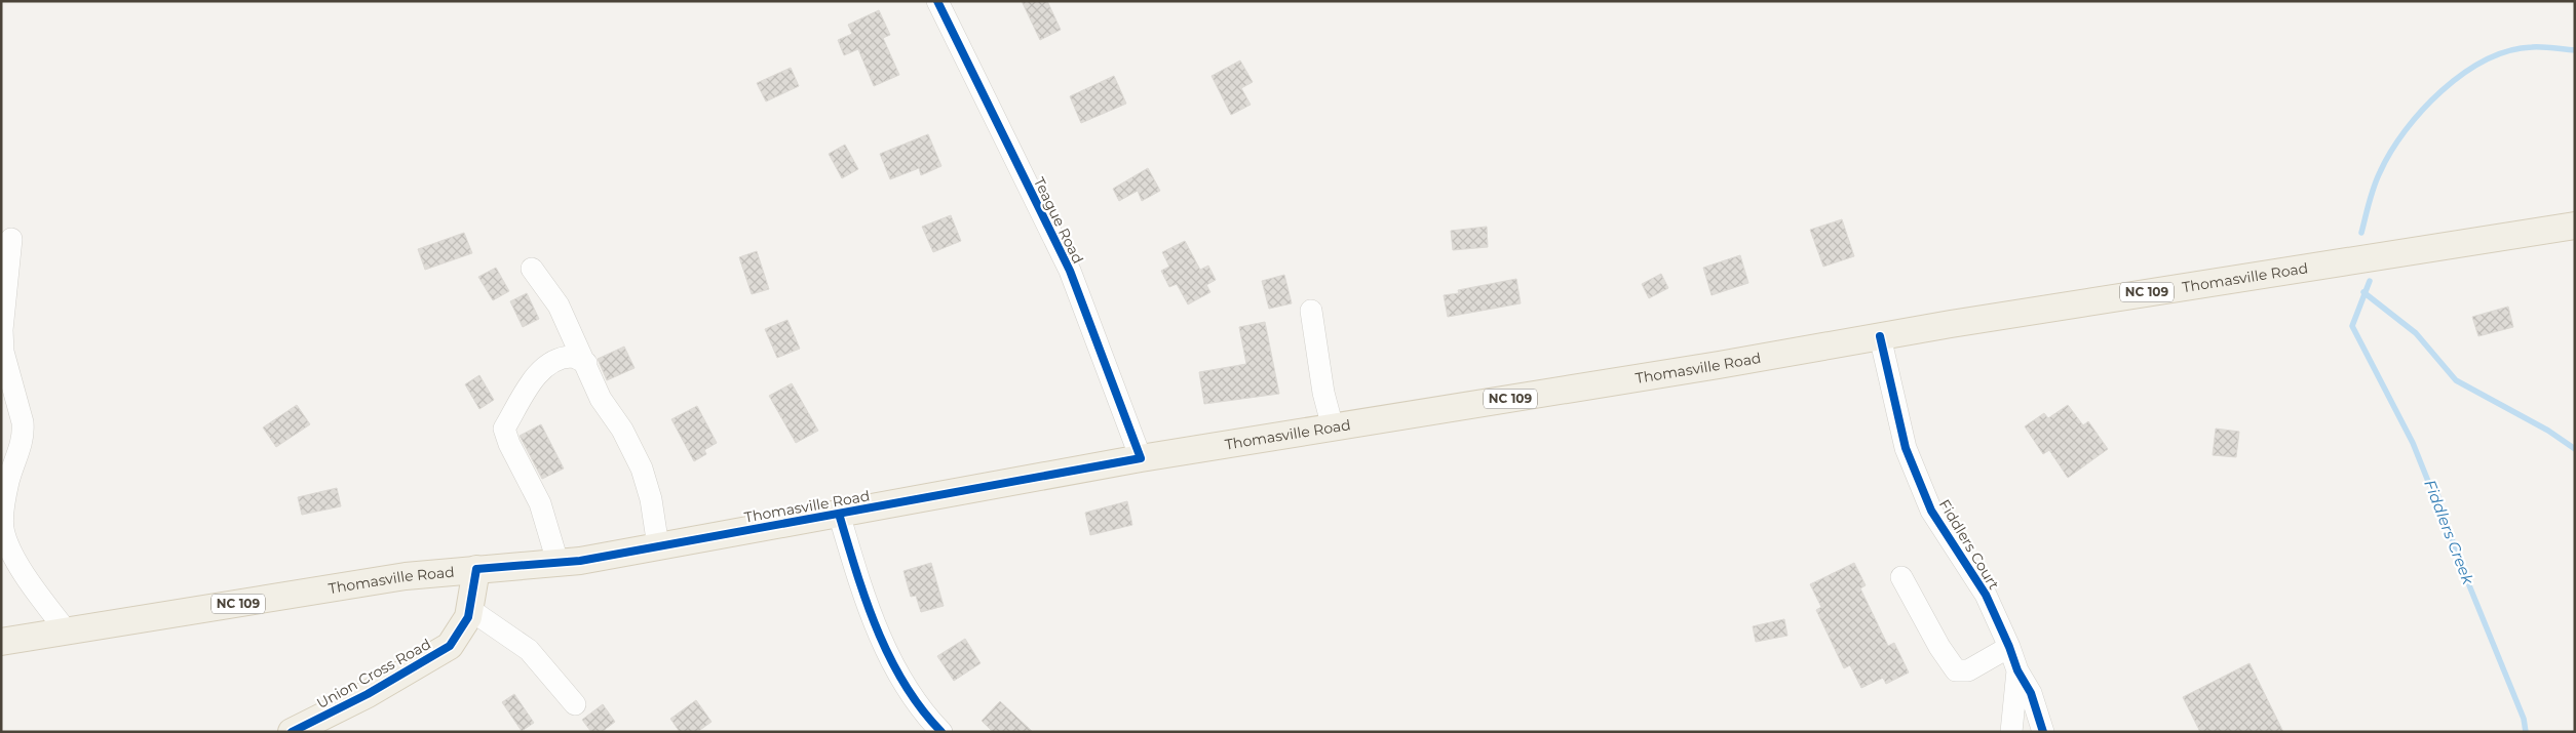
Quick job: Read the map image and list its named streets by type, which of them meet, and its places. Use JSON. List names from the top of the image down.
{
  "streets": {
    "main road": ["Thomasville Road", "NC 109", "Union Cross Road"],
    "street": ["Teague Road", "Fiddlers Court"]
  },
  "crossings": [
    ["Teague Road", "Thomasville Road"],
    ["Thomasville Road", "Fiddlers Court"],
    ["Thomasville Road", "Union Cross Road"]
  ],
  "water": ["Fiddlers Creek"]
}
